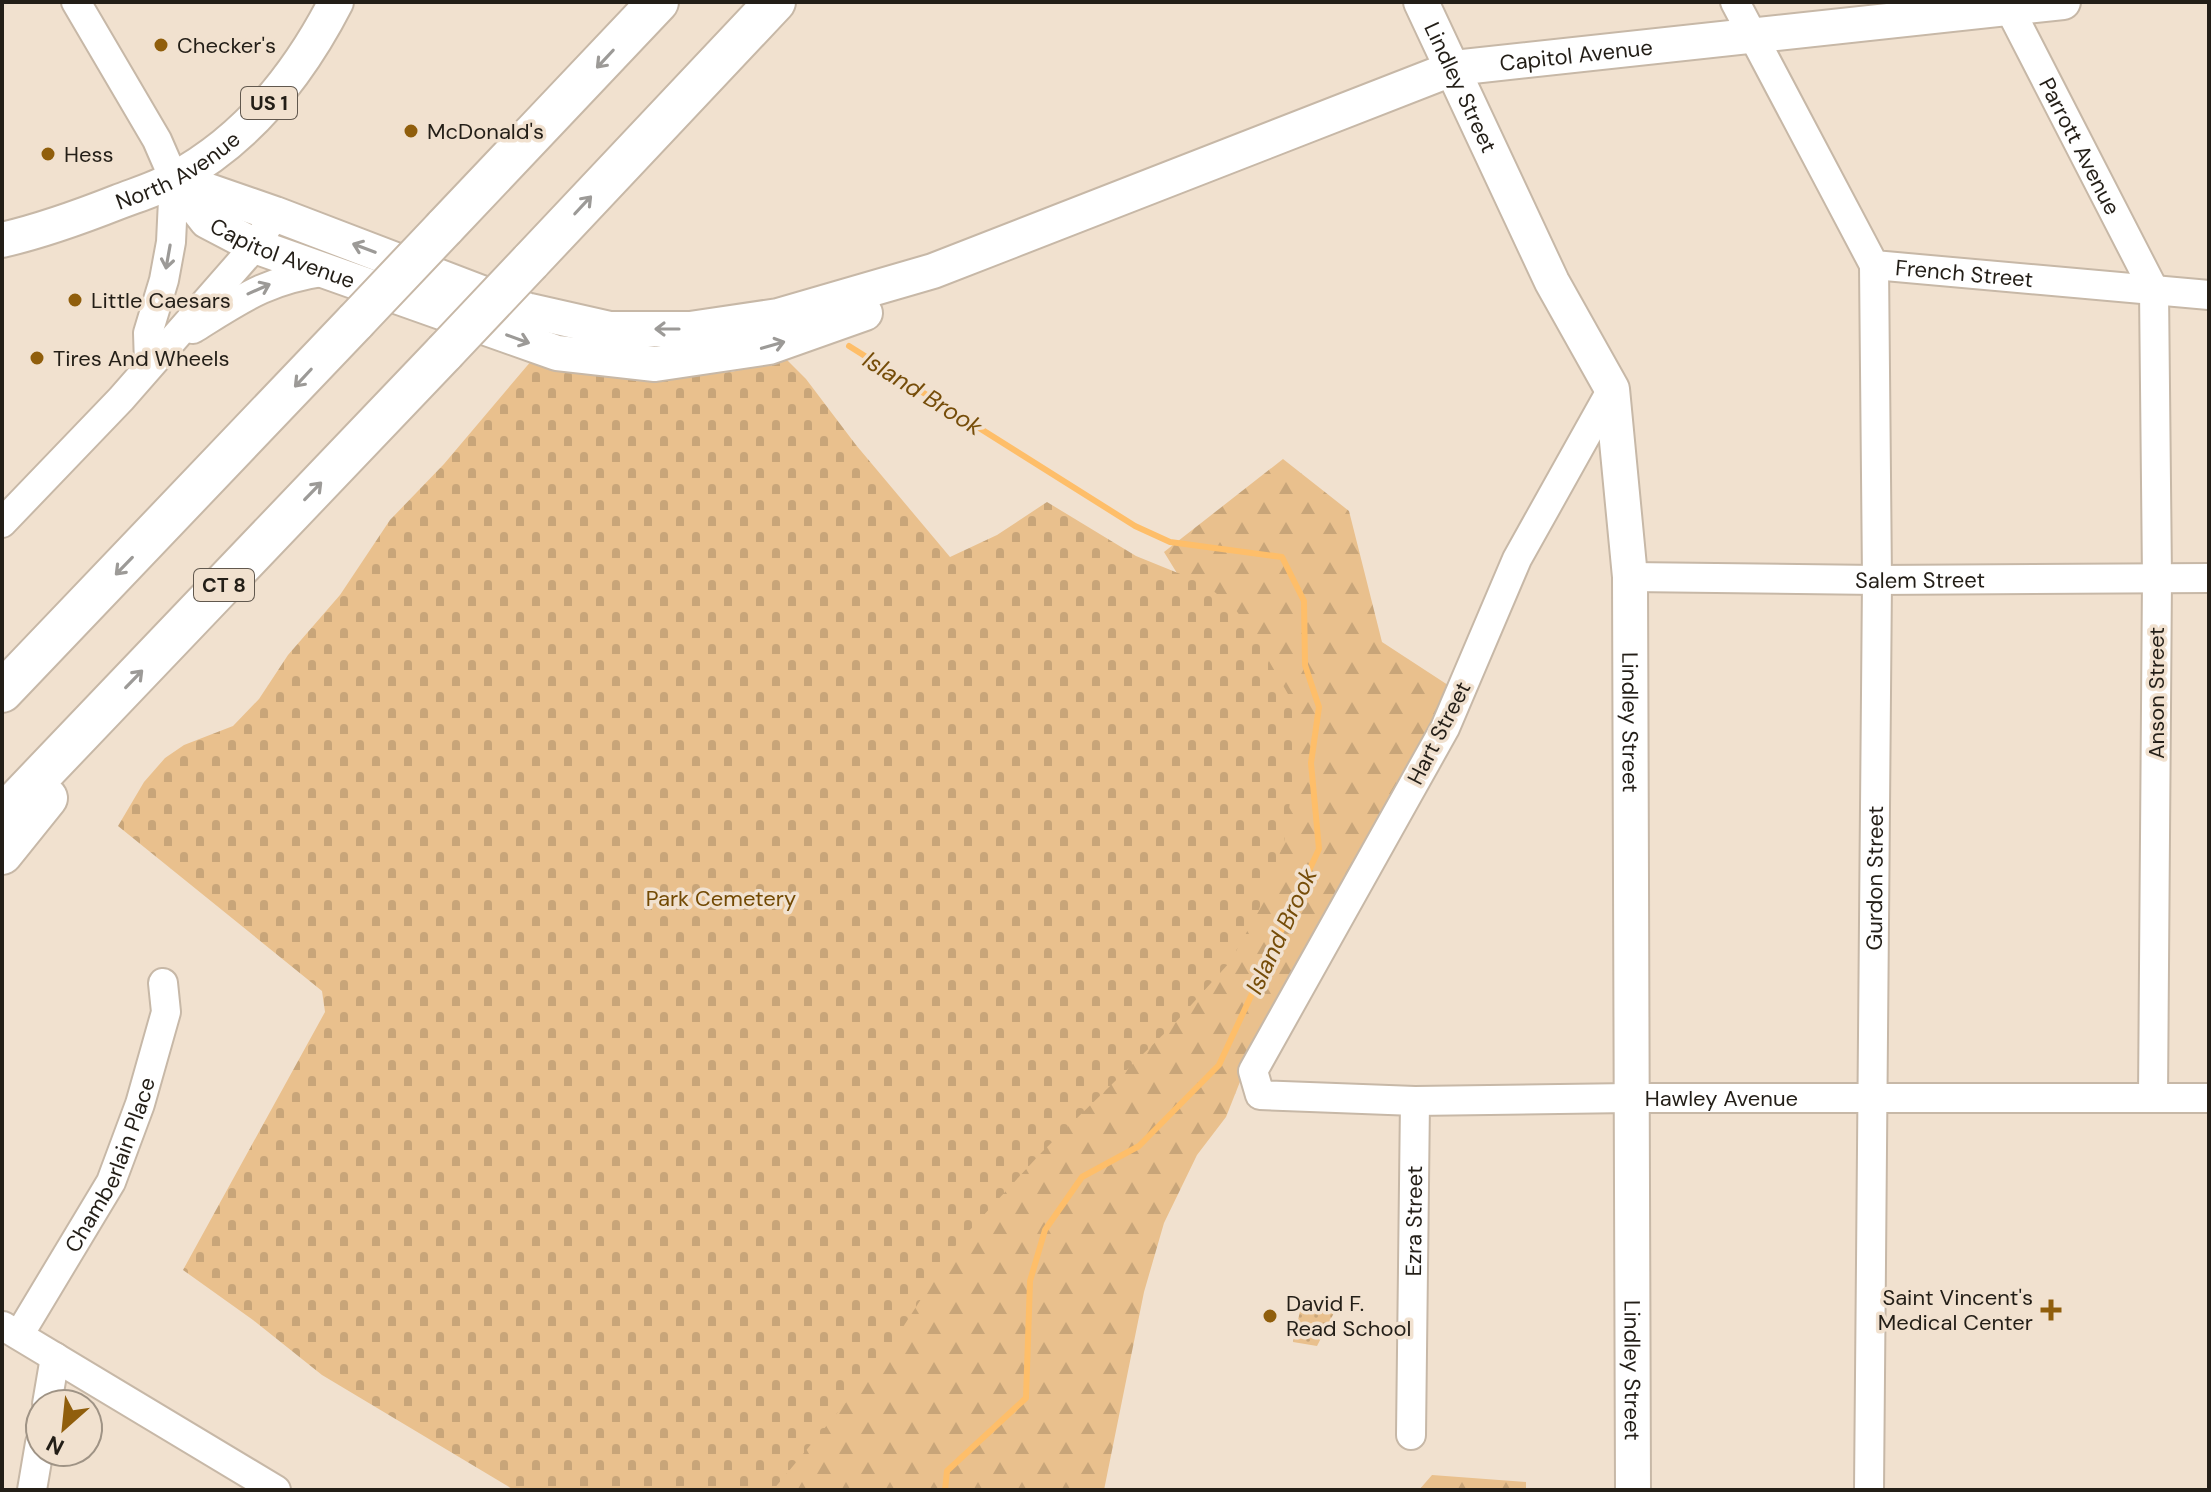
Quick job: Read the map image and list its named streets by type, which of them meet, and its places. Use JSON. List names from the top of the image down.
{
  "streets": {
    "highway": ["CT 8"],
    "main road": [
      "Capitol Avenue",
      "Lindley Street",
      "US 1",
      "North Avenue"
    ],
    "street": [
      "Parrott Avenue",
      "French Street",
      "Salem Street",
      "Anson Street",
      "Hart Street",
      "Gurdon Street",
      "Hawley Avenue",
      "Chamberlain Place",
      "Ezra Street"
    ]
  },
  "crossings": [
    ["Capitol Avenue", "Lindley Street"],
    ["Capitol Avenue", "Parrott Avenue"],
    ["Capitol Avenue", "North Avenue"],
    ["Capitol Avenue", "French Street"],
    ["Lindley Street", "Salem Street"],
    ["Lindley Street", "Hart Street"],
    ["Lindley Street", "Hawley Avenue"],
    ["Parrott Avenue", "French Street"],
    ["Parrott Avenue", "Anson Street"],
    ["French Street", "Anson Street"],
    ["French Street", "Gurdon Street"],
    ["Salem Street", "Anson Street"],
    ["Salem Street", "Gurdon Street"],
    ["Anson Street", "Hawley Avenue"],
    ["Hart Street", "Hawley Avenue"],
    ["Gurdon Street", "Hawley Avenue"],
    ["Hawley Avenue", "Ezra Street"]
  ],
  "water": ["Island Brook"],
  "parks": ["Park Cemetery"],
  "places": {
    "other": [
      "Checker's",
      "McDonald's",
      "Hess",
      "Little Caesars",
      "Tires And Wheels",
      "David F. Read School"
    ],
    "health": ["Saint Vincent's Medical Center"]
  },
  "north": "bottom left"
}
